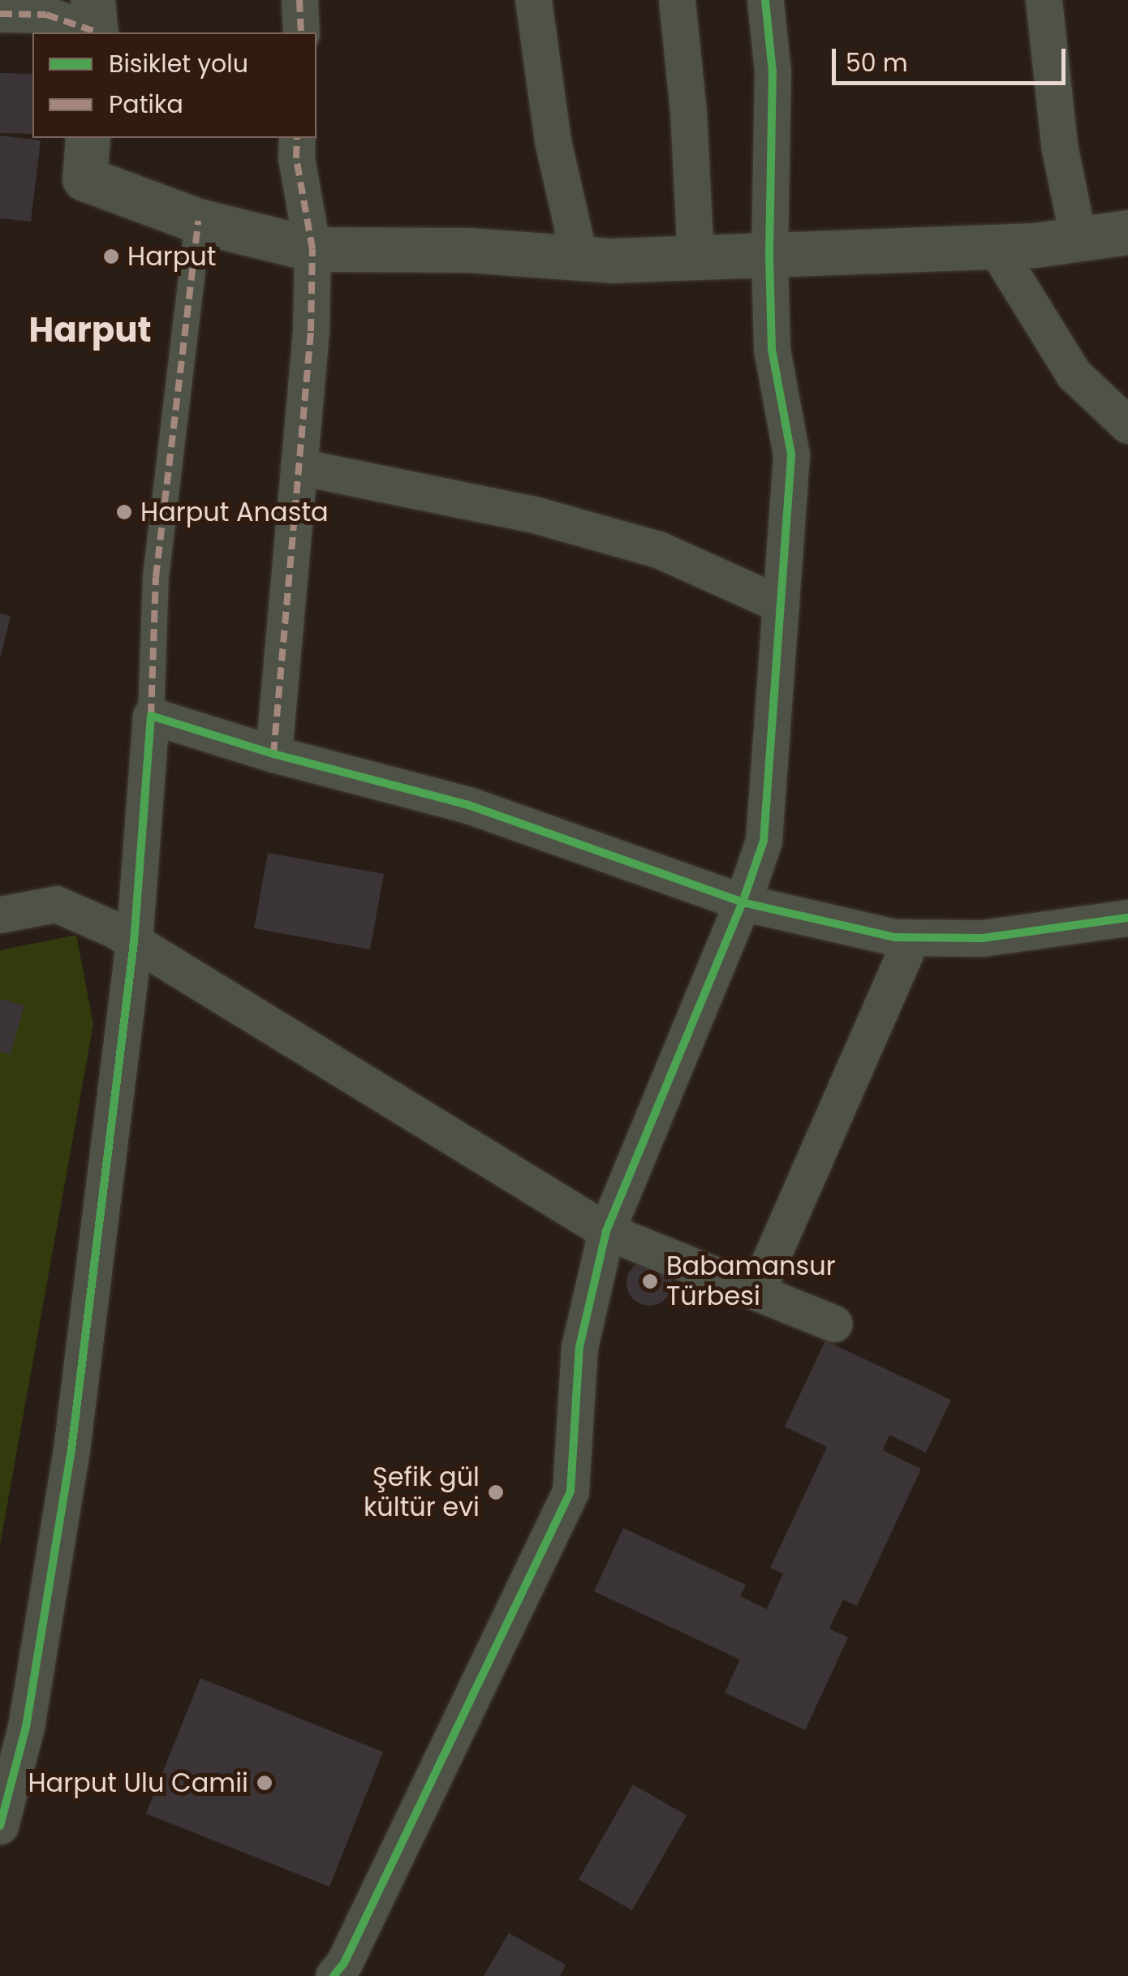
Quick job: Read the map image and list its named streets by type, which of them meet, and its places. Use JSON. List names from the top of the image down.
{
  "districts": ["Harput"],
  "places": [
    "Harput",
    "Harput Anasta",
    "Babamansur Türbesi",
    "Şefik gül kültür evi",
    "Harput Ulu Camii"
  ],
  "legend": ["Bisiklet yolu", "Patika"],
  "scale_bar": "50 m"
}
